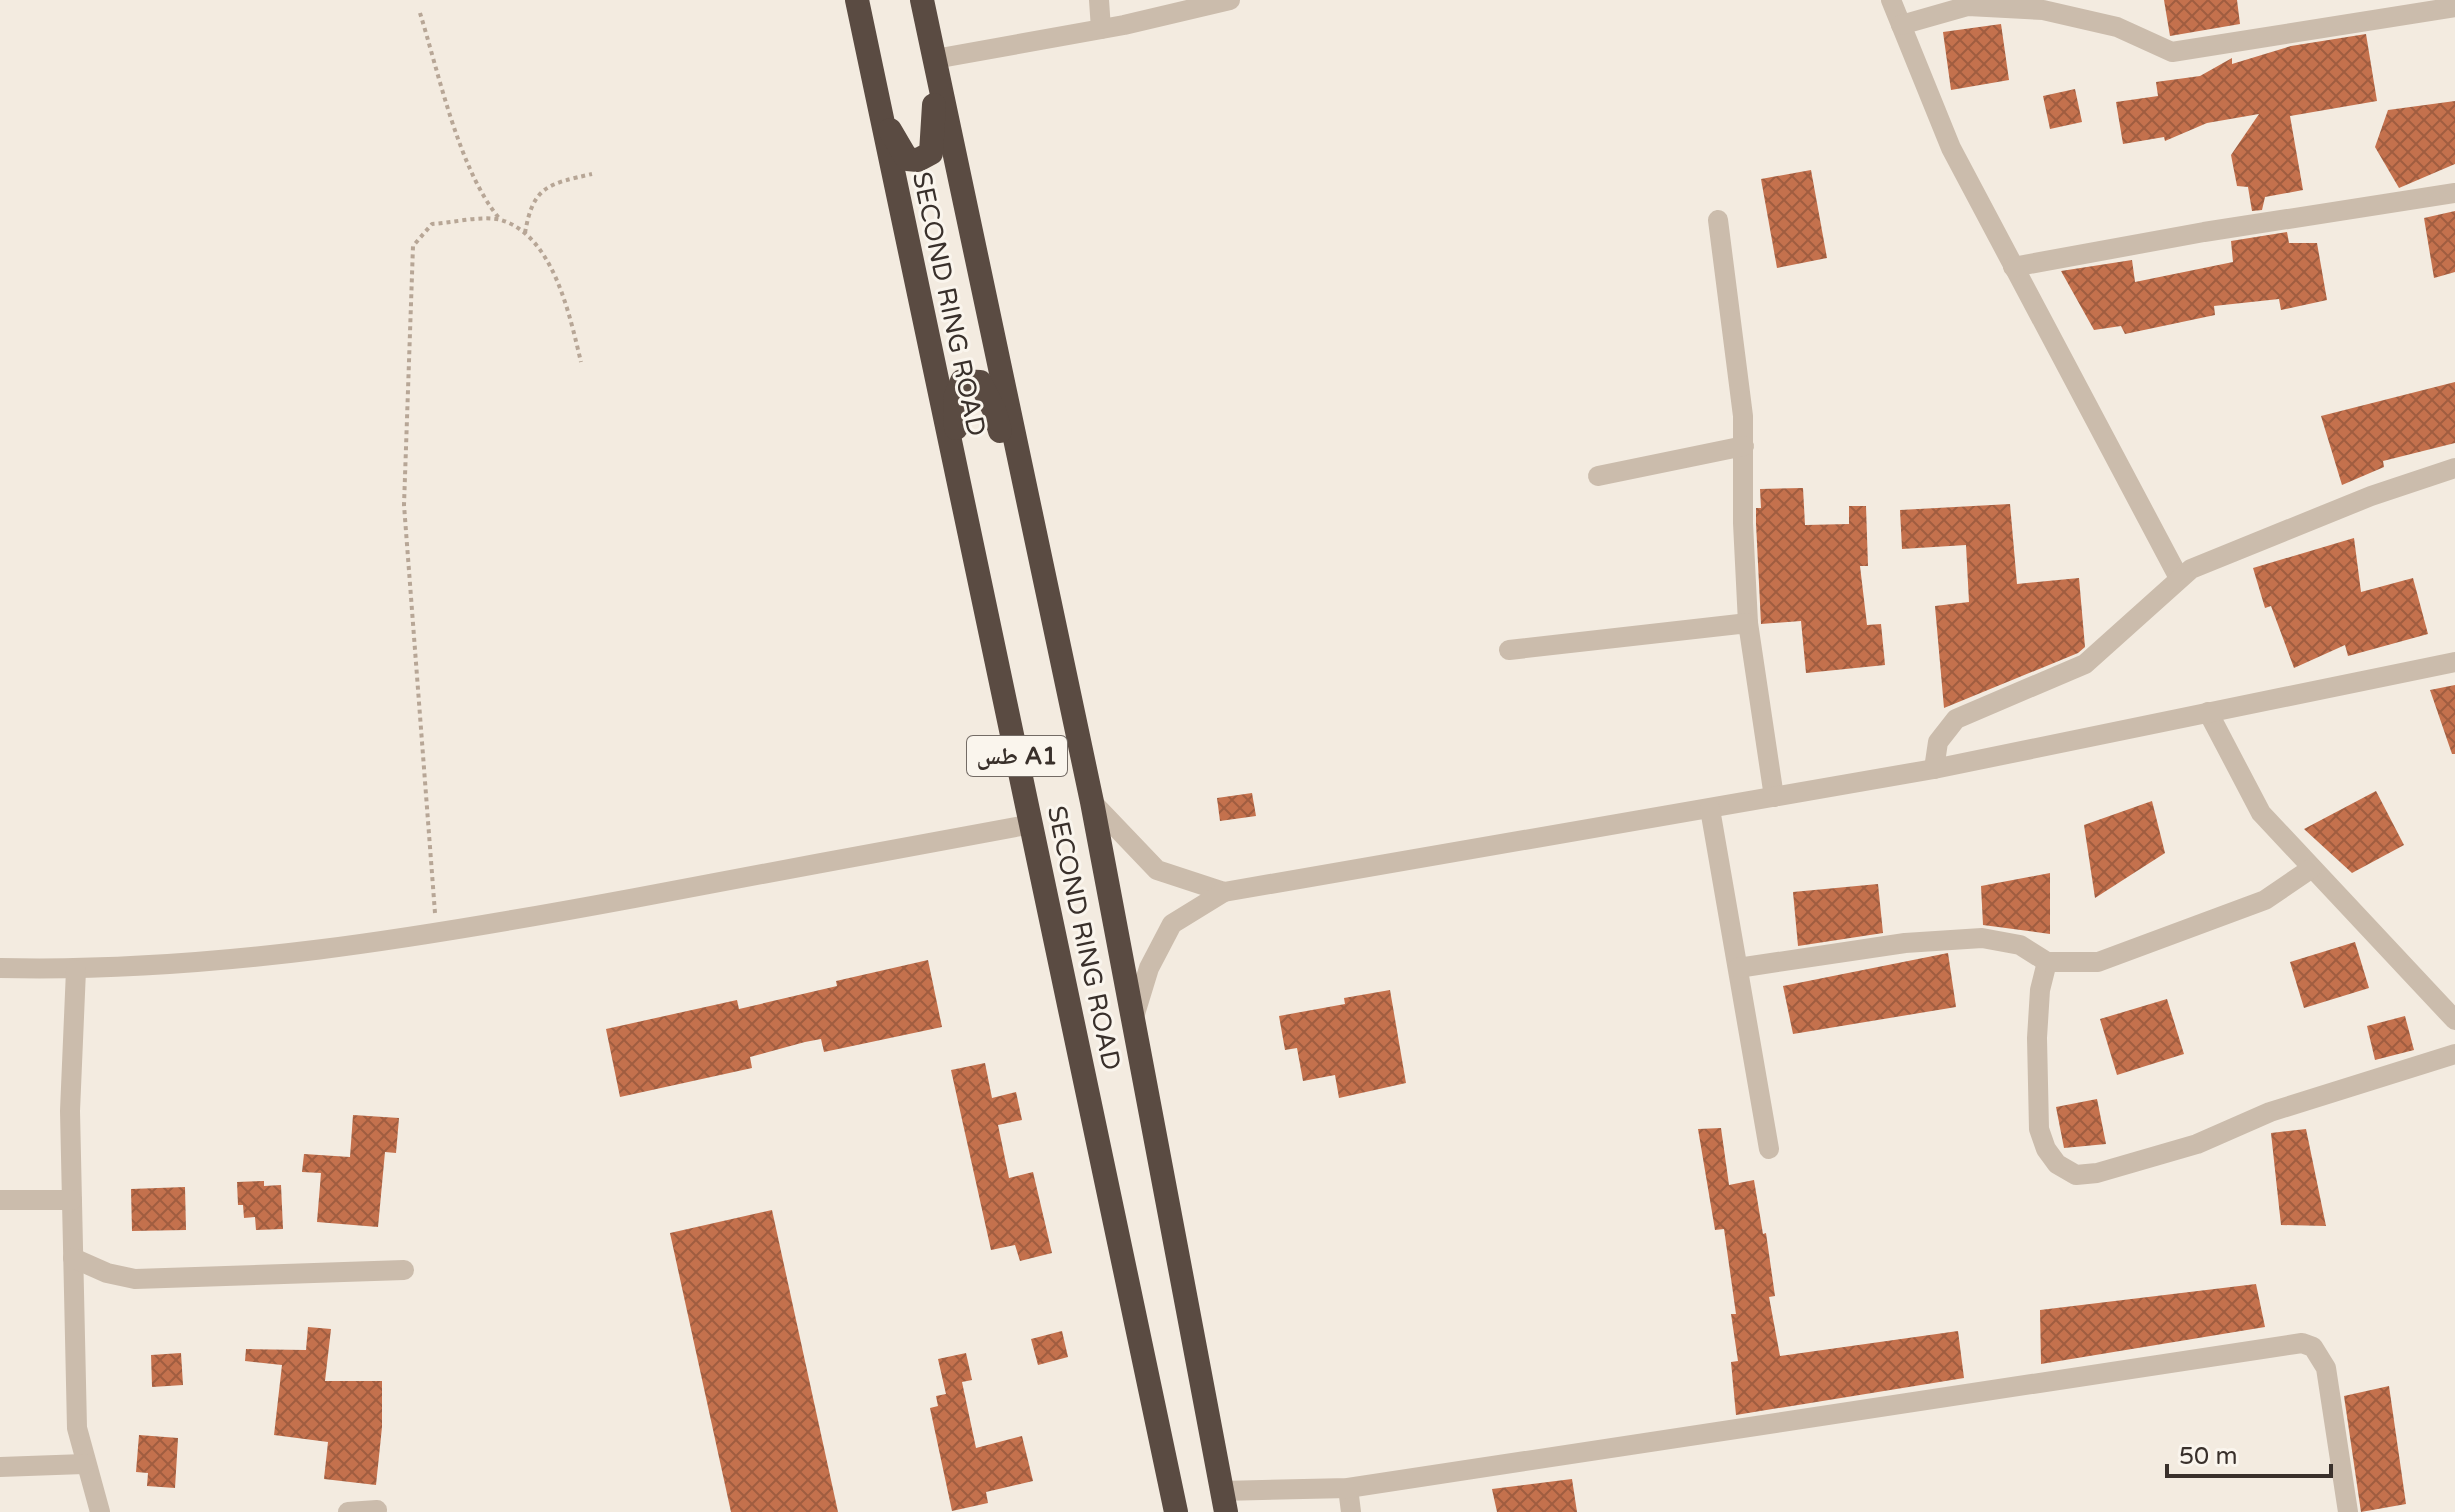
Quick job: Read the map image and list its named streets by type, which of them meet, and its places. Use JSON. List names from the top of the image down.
{
  "streets": {
    "highway": ["SECOND RING ROAD", "طس A1"]
  },
  "scale_bar": "50 m"
}
